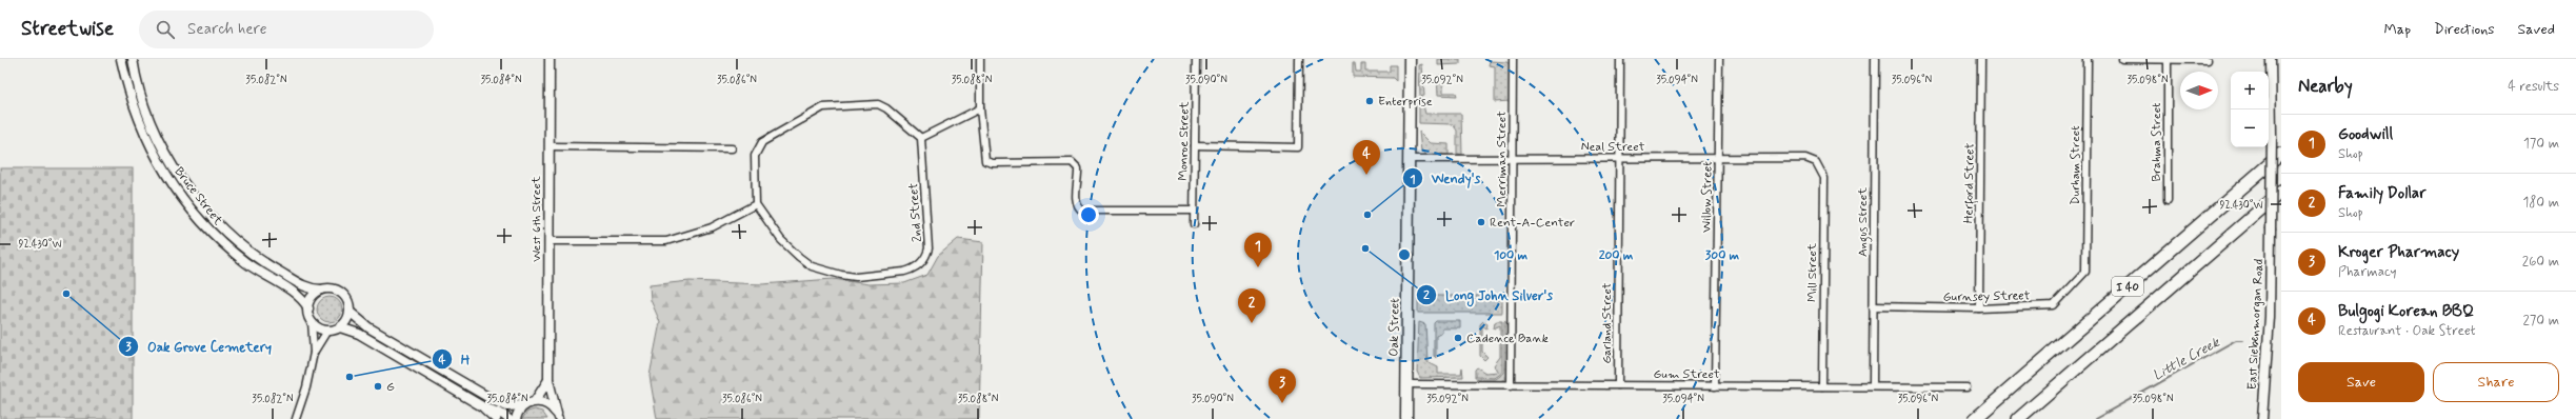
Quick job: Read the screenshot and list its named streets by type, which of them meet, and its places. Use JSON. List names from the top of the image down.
{
  "streets": {
    "highway": ["I 40", "Oak Street"],
    "street": [
      "Monroe Street",
      "Brahma Street",
      "Neal Street",
      "Merriman Street",
      "Durham Street",
      "Herford Street",
      "Bruce Street",
      "Willow Street",
      "2nd Street",
      "West 6th Street",
      "Angus Street",
      "Mill Street",
      "Gurnsey Street",
      "Garland Street",
      "East Siebenmorgan Road",
      "Gum Street"
    ]
  },
  "crossings": [
    ["Neal Street", "Merriman Street"],
    ["Neal Street", "Willow Street"],
    ["Neal Street", "Mill Street"],
    ["Neal Street", "Garland Street"],
    ["Neal Street", "Oak Street"],
    ["Merriman Street", "Gum Street"],
    ["Durham Street", "Gurnsey Street"],
    ["Herford Street", "Gurnsey Street"],
    ["Willow Street", "Gum Street"],
    ["Angus Street", "Gurnsey Street"],
    ["Angus Street", "Gum Street"],
    ["Mill Street", "Gum Street"],
    ["Garland Street", "Gum Street"],
    ["Oak Street", "Gum Street"]
  ],
  "water": ["Little Creek"],
  "places": [
    "Enterprise",
    "Wendy's",
    "Rent-A-Center",
    "Long John Silver's",
    "Oak Grove Cemetery",
    "Cadence Bank",
    "H",
    "G"
  ],
  "north": "right",
  "page": {
    "header": "Streetwise",
    "search": "Search here",
    "nav": ["Map", "Directions", "Saved"],
    "heading": ["Nearby", "4 results"],
    "map_buttons": ["+", "−"],
    "list": [
      {
        "mark": "1",
        "name": "Goodwill",
        "note": "Shop",
        "value": "170 m"
      },
      {
        "mark": "2",
        "name": "Family Dollar",
        "note": "Shop",
        "value": "180 m"
      },
      {
        "mark": "3",
        "name": "Kroger Pharmacy",
        "note": "Pharmacy",
        "value": "260 m"
      },
      {
        "mark": "4",
        "name": "Bulgogi Korean BBQ",
        "note": "Restaurant · Oak Street",
        "value": "270 m"
      }
    ],
    "pins": [
      "4",
      "1",
      "2",
      "3"
    ],
    "buttons": ["Save", "Share"]
  },
  "coordinates": [
    "35.082°N",
    "35.084°N",
    "35.086°N",
    "35.088°N",
    "35.090°N",
    "35.092°N",
    "35.094°N",
    "35.096°N",
    "35.098°N",
    "92.430°W"
  ],
  "rings": ["100 m", "200 m", "300 m"]
}
